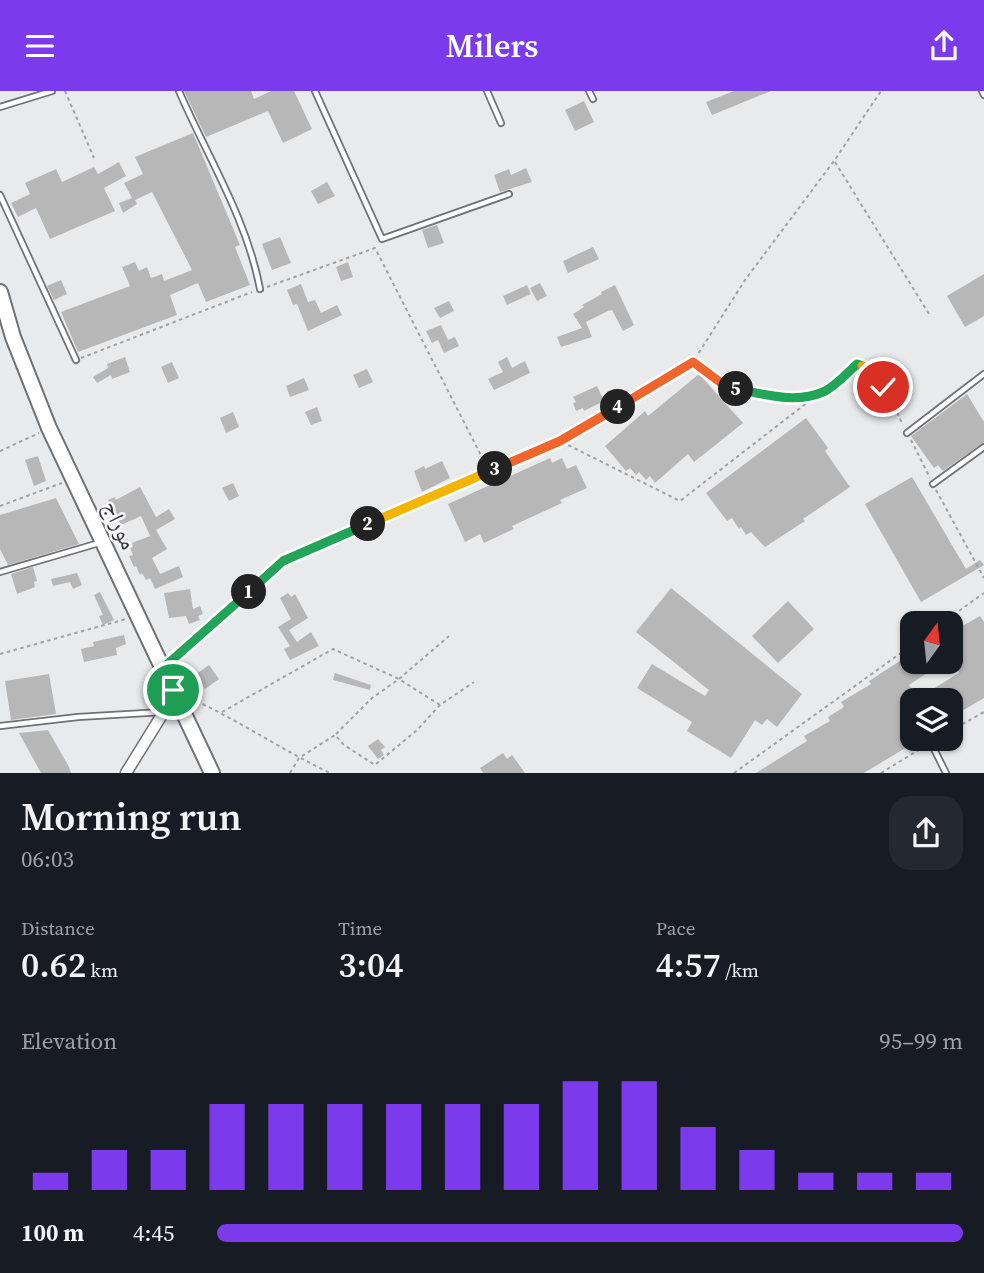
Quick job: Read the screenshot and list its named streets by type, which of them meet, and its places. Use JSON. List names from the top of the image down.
{
  "streets": {
    "main road": ["موراج"]
  },
  "north": "top",
  "page": {
    "header": "Milers",
    "pins": [
      "5",
      "4",
      "3",
      "2",
      "1"
    ],
    "heading": ["Morning run", "06:03"],
    "stats": [
      ["Distance", "0.62 km"],
      ["Time", "3:04"],
      ["Pace", "4:57 /km"]
    ],
    "chart": ["Elevation", "95–99 m"],
    "list": [
      {
        "name": "100 m",
        "note": "4:45"
      }
    ]
  }
}
